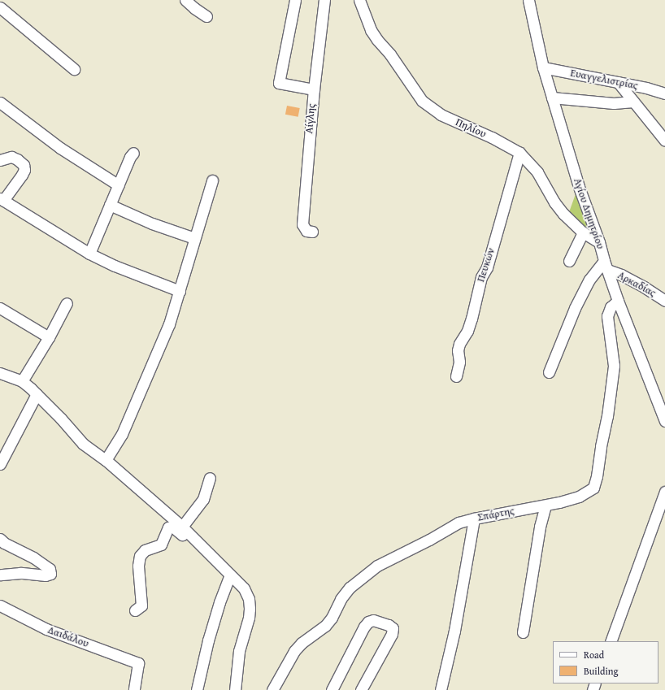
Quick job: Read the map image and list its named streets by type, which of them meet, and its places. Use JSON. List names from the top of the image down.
{
  "streets": {
    "street": [
      "Ευαγγελιστρίας",
      "Αίγλης",
      "Πηλίου",
      "Αγίου Δημητρίου",
      "Πευκών",
      "Αρκαδίας",
      "Σπάρτης",
      "Δαιδάλου"
    ]
  },
  "crossings": [
    ["Ευαγγελιστρίας", "Αγίου Δημητρίου"],
    ["Πηλίου", "Αγίου Δημητρίου"],
    ["Πηλίου", "Πευκών"],
    ["Αγίου Δημητρίου", "Αρκαδίας"],
    ["Αγίου Δημητρίου", "Σπάρτης"]
  ],
  "legend": ["Road", "Building"]
}
